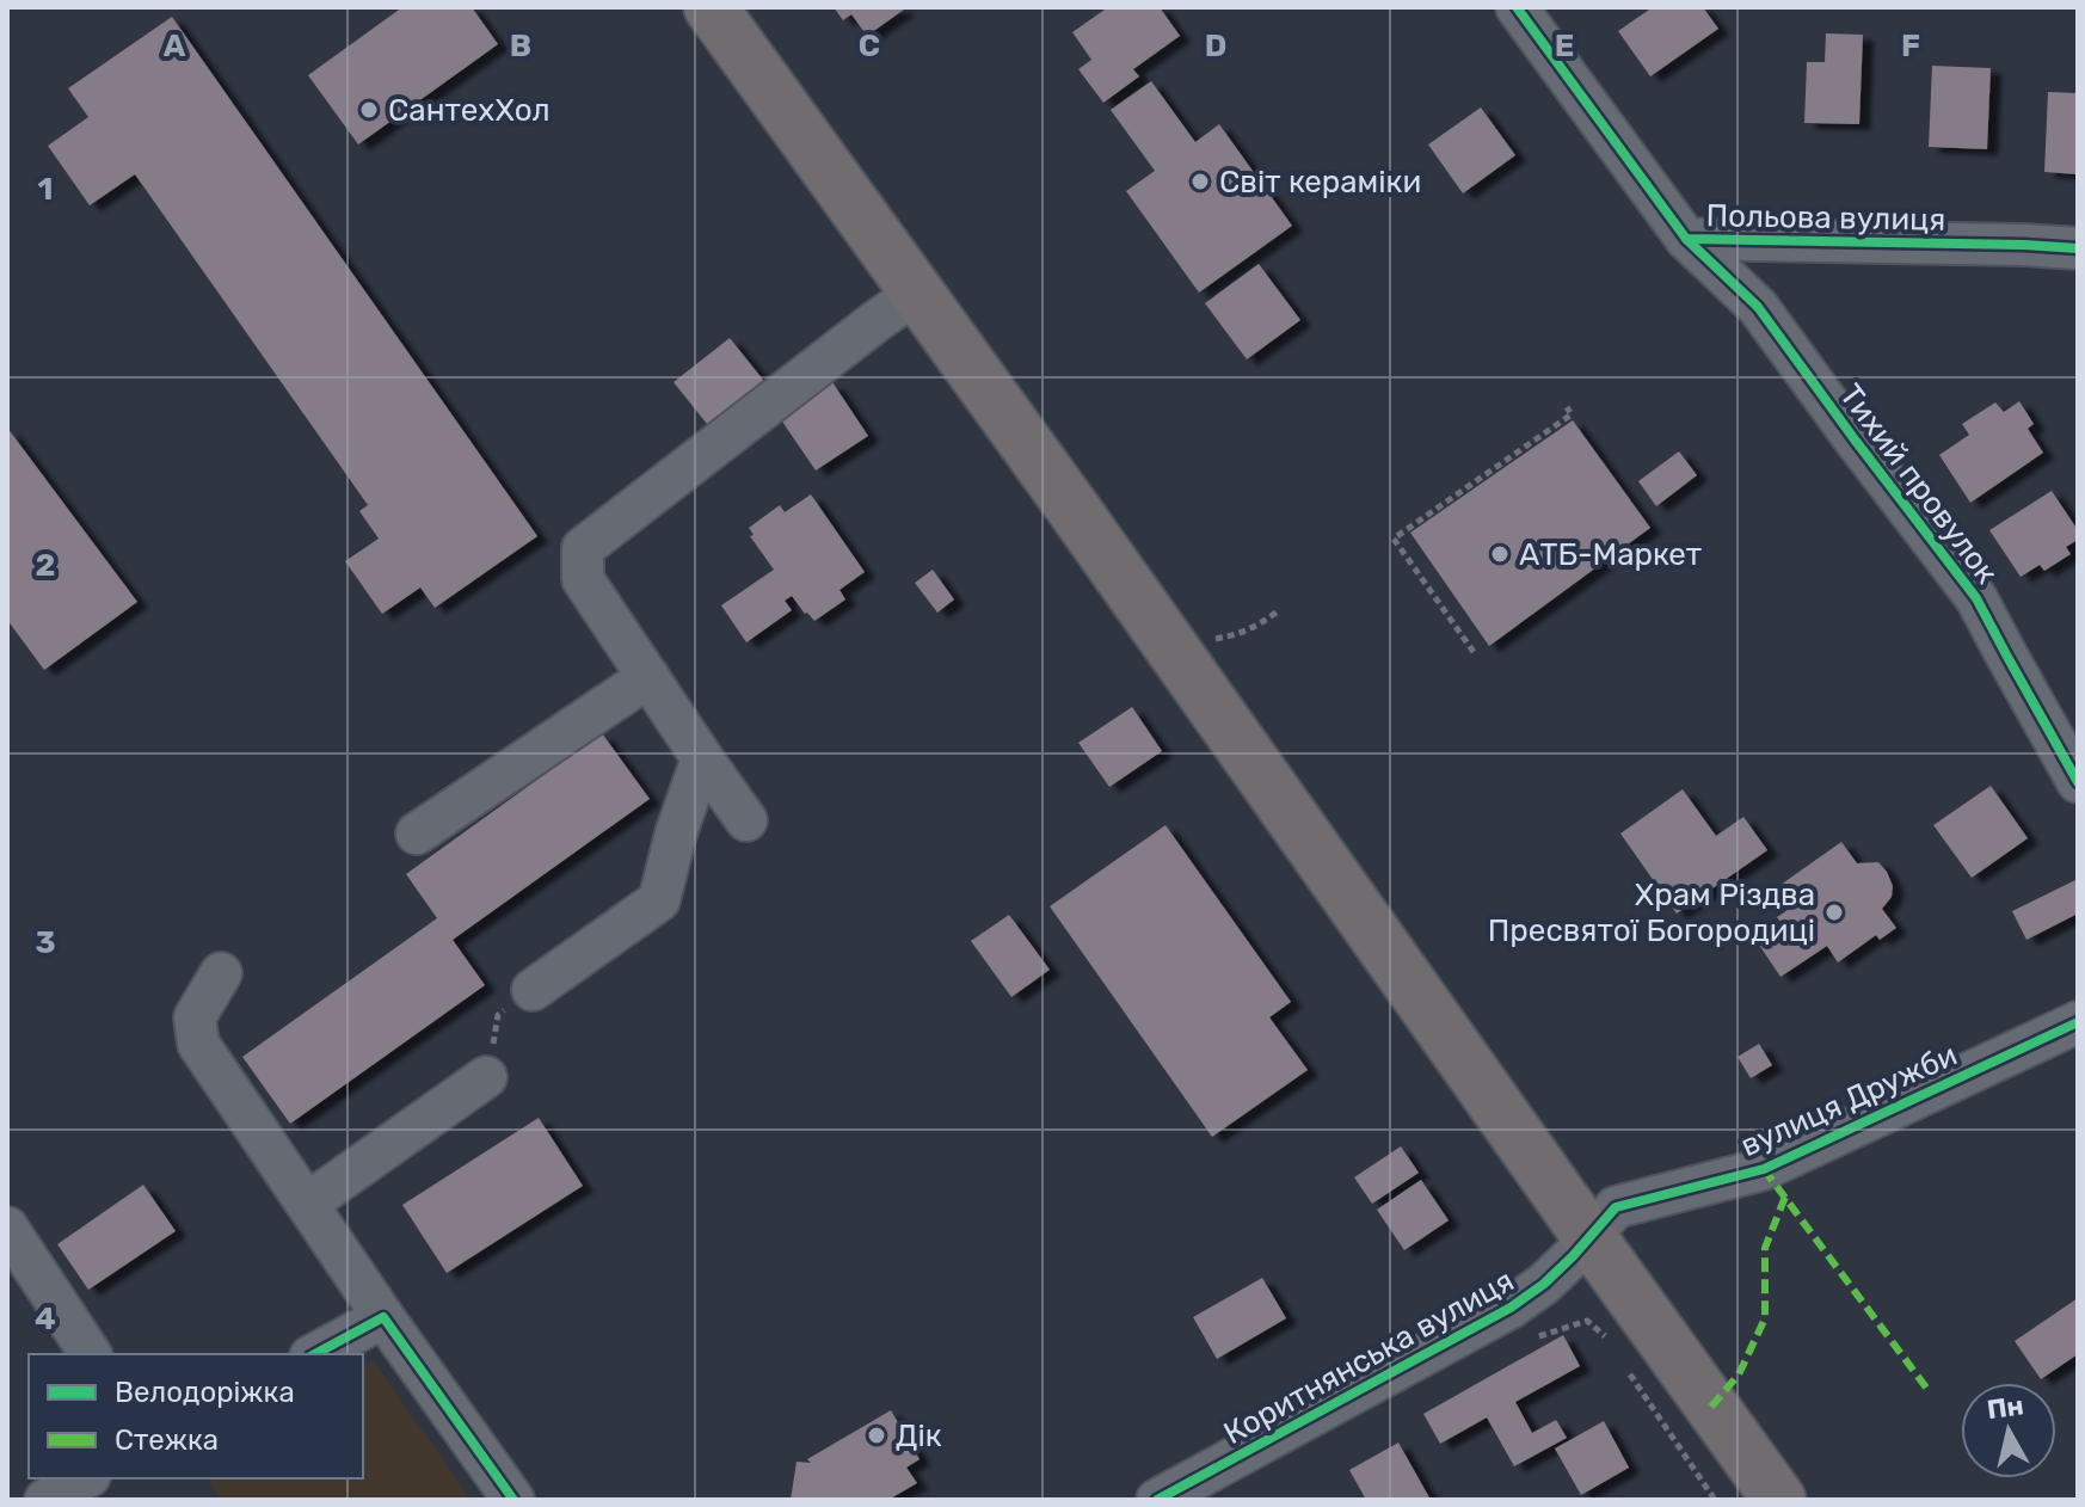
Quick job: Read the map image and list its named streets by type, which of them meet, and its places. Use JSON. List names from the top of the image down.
{
  "streets": {
    "street": [
      "Польова вулиця",
      "Тихий провулок",
      "вулиця Дружби",
      "Коритнянська вулиця"
    ]
  },
  "crossings": [
    ["Польова вулиця", "Тихий провулок"],
    ["вулиця Дружби", "Коритнянська вулиця"]
  ],
  "places": [
    "СантехХол",
    "Світ кераміки",
    "АТБ-Маркет",
    "Храм Різдва Пресвятої Богородиці",
    "Дік"
  ],
  "legend": ["Велодоріжка", "Стежка"],
  "north": "top",
  "grid": {
    "columns": [
      "A",
      "B",
      "C",
      "D",
      "E",
      "F"
    ],
    "rows": [
      "1",
      "2",
      "3",
      "4"
    ]
  }
}
